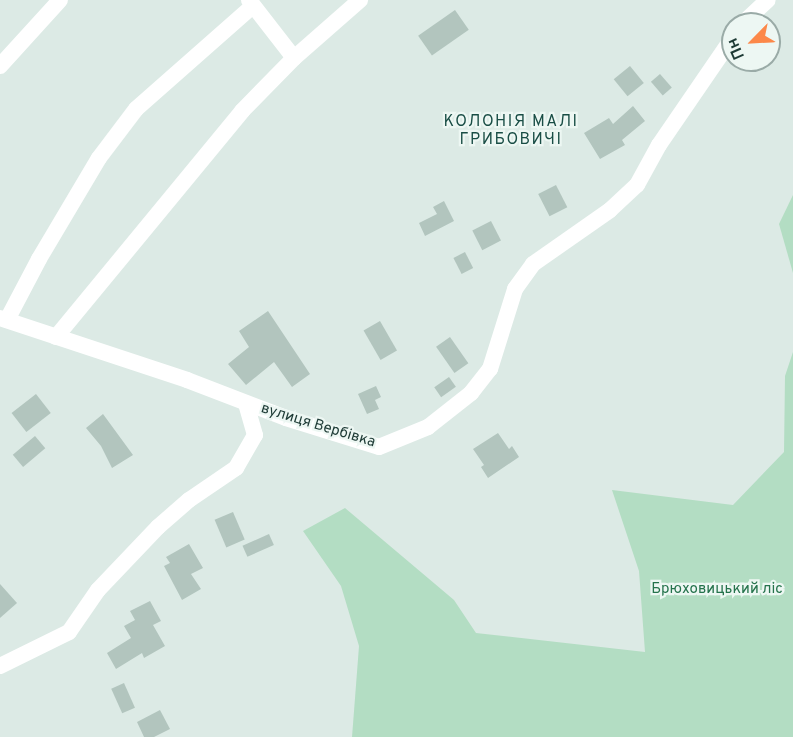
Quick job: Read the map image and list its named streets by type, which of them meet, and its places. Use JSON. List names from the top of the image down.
{
  "streets": {
    "street": ["вулиця Вербівка"]
  },
  "districts": ["КОЛОНІЯ МАЛІ ГРИБОВИЧІ"],
  "parks": ["Брюховицький ліс"],
  "north": "bottom left"
}
